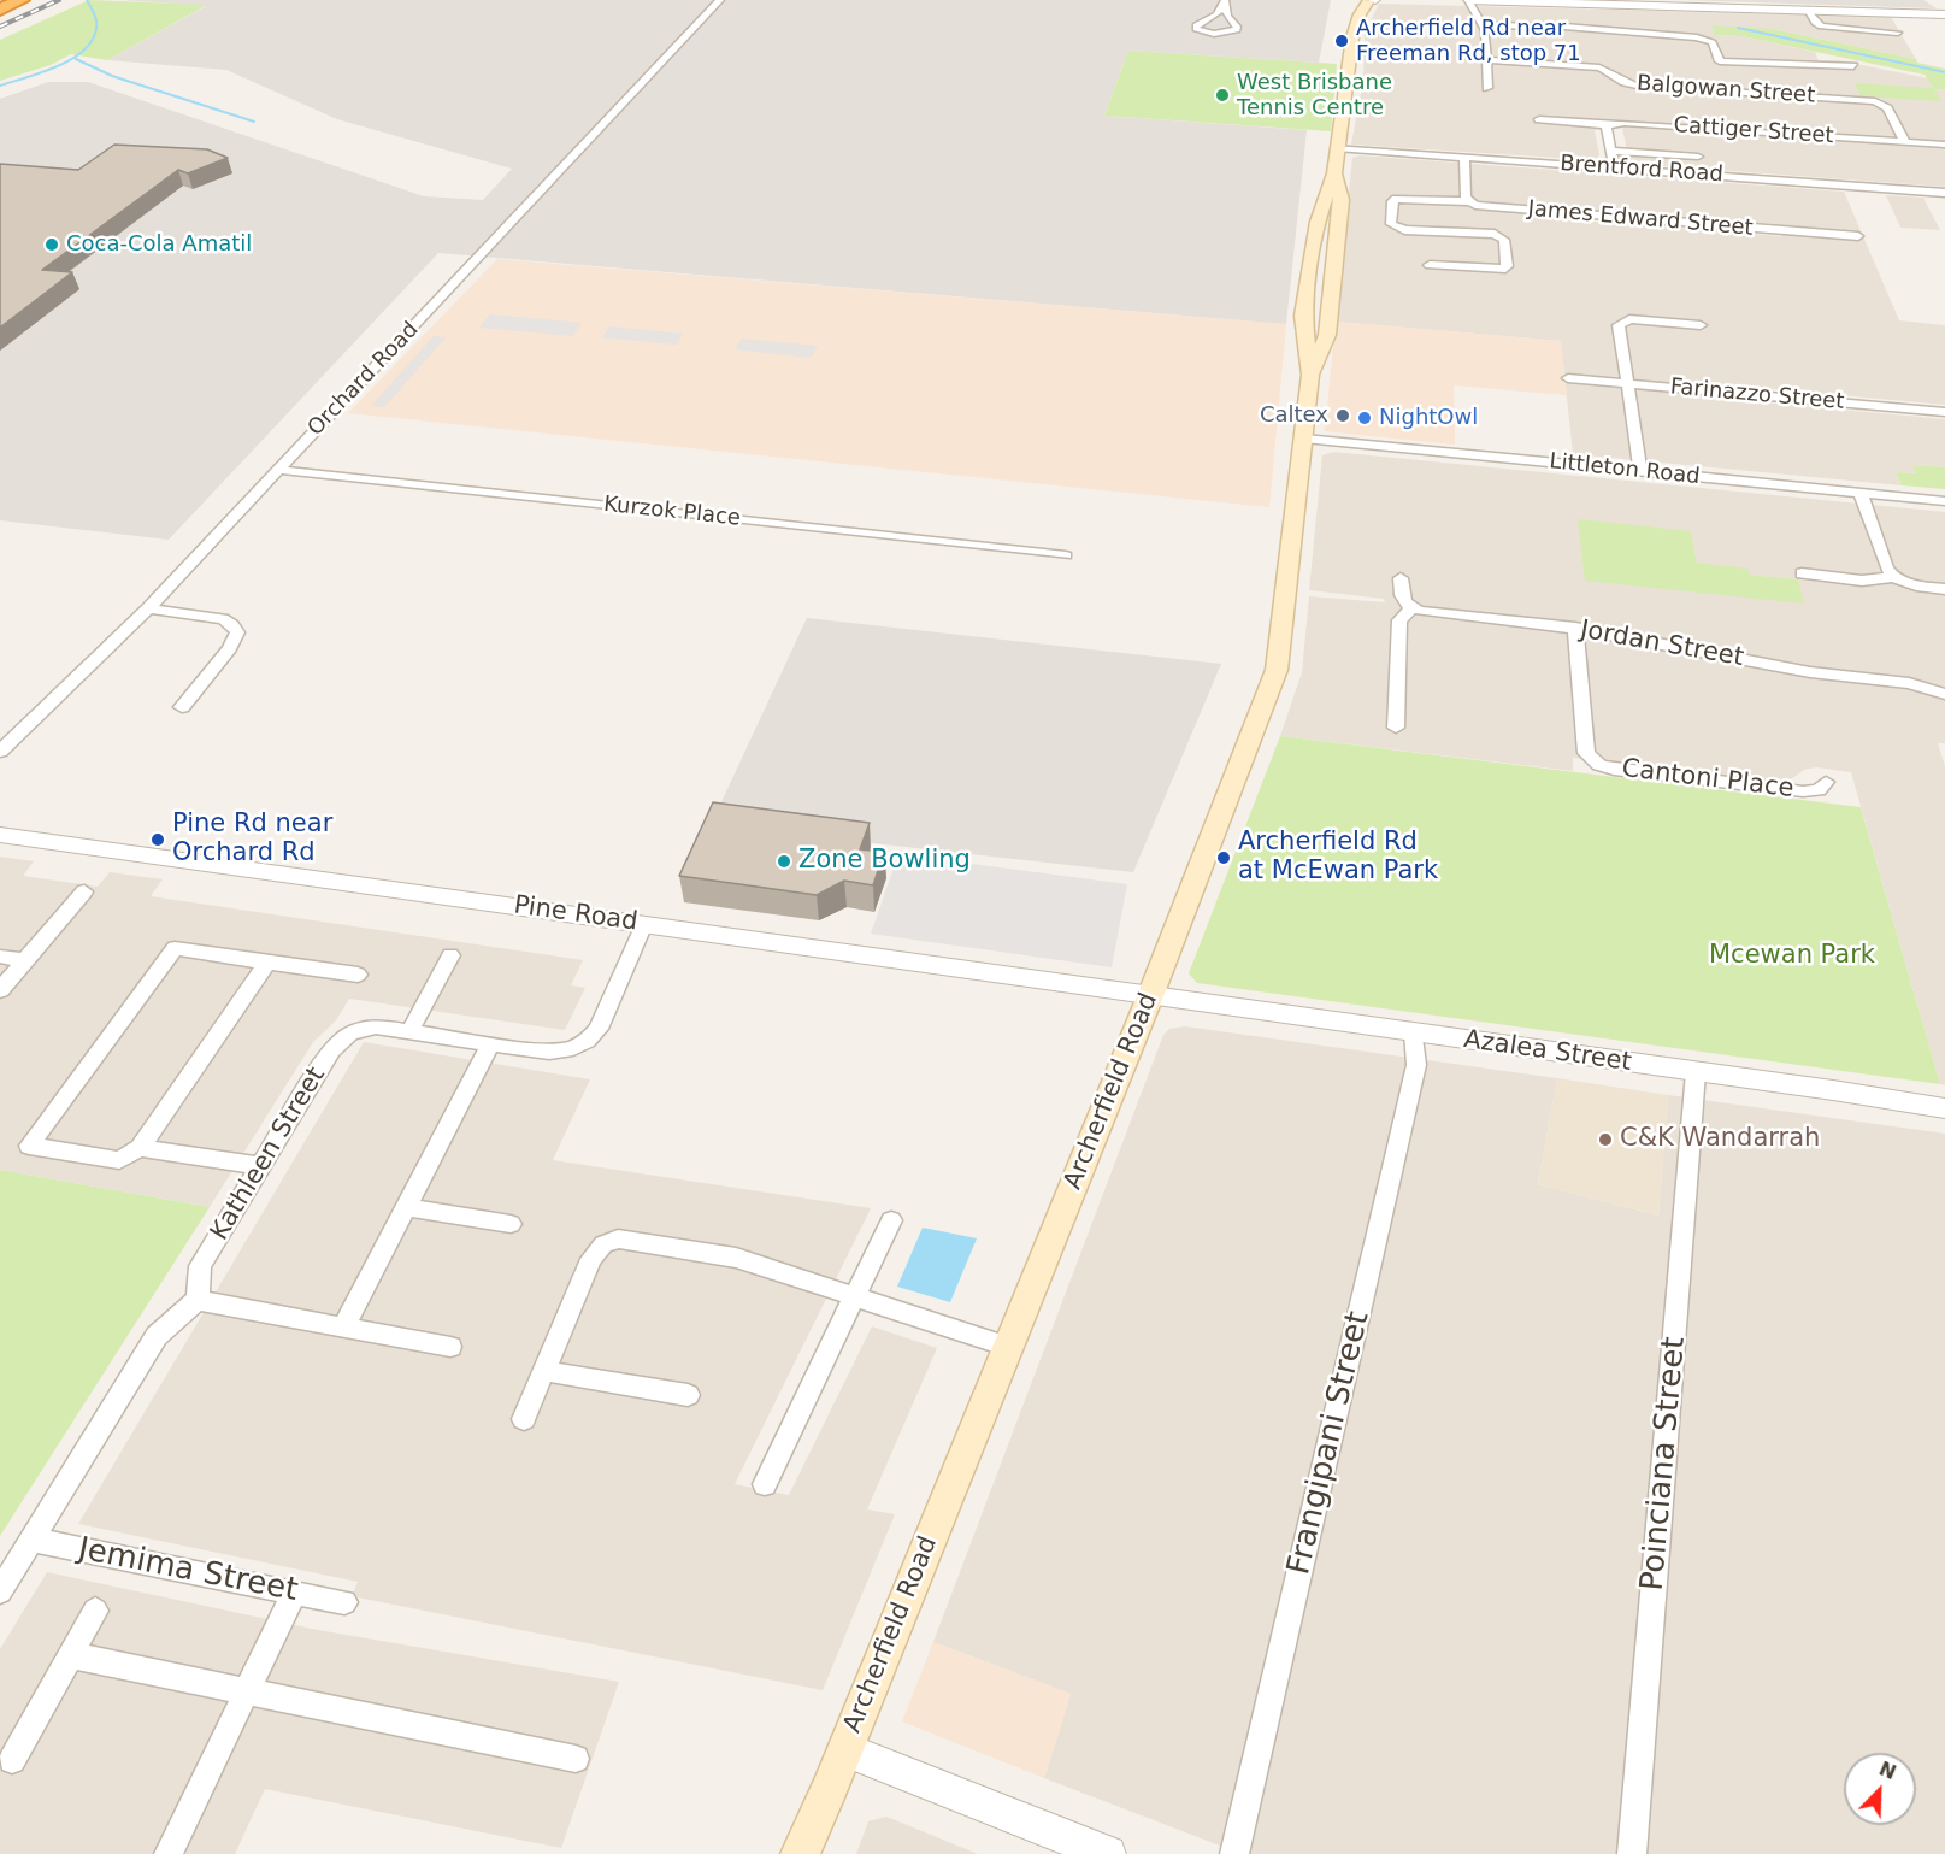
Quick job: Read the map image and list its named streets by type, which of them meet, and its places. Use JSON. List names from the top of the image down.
{
  "streets": {
    "main road": ["Archerfield Road"],
    "street": [
      "Balgowan Street",
      "Cattiger Street",
      "Brentford Road",
      "James Edward Street",
      "Orchard Road",
      "Farinazzo Street",
      "Littleton Road",
      "Kurzok Place",
      "Jordan Street",
      "Cantoni Place",
      "Pine Road",
      "Azalea Street",
      "Kathleen Street",
      "Frangipani Street",
      "Poinciana Street",
      "Jemima Street"
    ]
  },
  "crossings": [
    ["Balgowan Street", "Cattiger Street"],
    ["Brentford Road", "Archerfield Road"],
    ["Orchard Road", "Kurzok Place"],
    ["Littleton Road", "Archerfield Road"],
    ["Jordan Street", "Cantoni Place"],
    ["Pine Road", "Azalea Street"],
    ["Pine Road", "Archerfield Road"],
    ["Pine Road", "Kathleen Street"],
    ["Azalea Street", "Archerfield Road"],
    ["Azalea Street", "Frangipani Street"],
    ["Azalea Street", "Poinciana Street"]
  ],
  "parks": ["Mcewan Park"],
  "places": [
    "Archerfield Rd near Freeman Rd, stop 71",
    "West Brisbane Tennis Centre",
    "Coca-Cola Amatil",
    "Caltex",
    "NightOwl",
    "Pine Rd near Orchard Rd",
    "Archerfield Rd at McEwan Park",
    "Zone Bowling",
    "C&K Wandarrah"
  ],
  "north": "top right"
}
